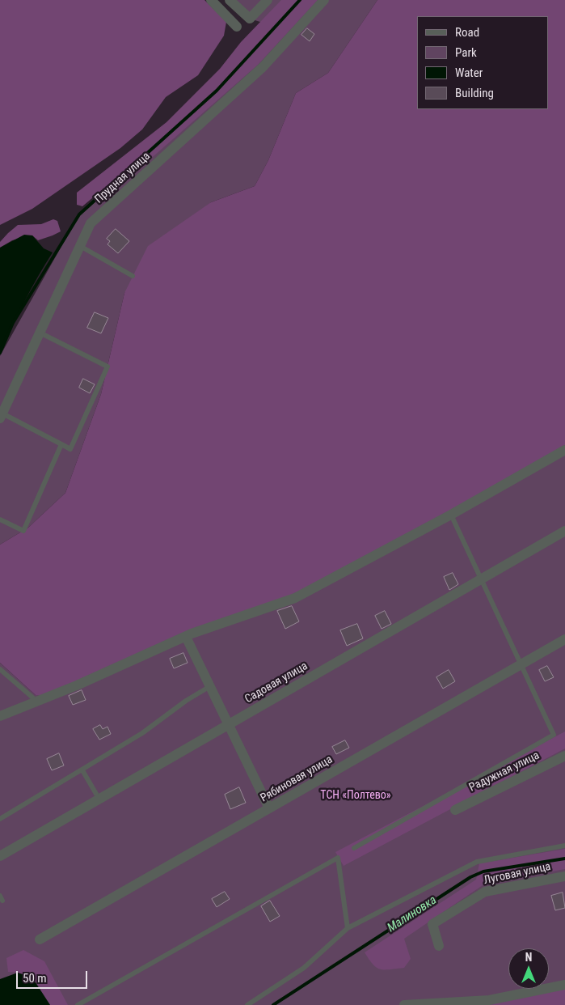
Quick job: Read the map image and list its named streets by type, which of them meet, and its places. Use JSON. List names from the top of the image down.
{
  "streets": {
    "street": [
      "Прудная улица",
      "Садовая улица",
      "Радужная улица",
      "Рябиновая улица",
      "Луговая улица"
    ]
  },
  "water": ["Малиновка"],
  "parks": ["ТСН «Полтево»"],
  "legend": [
    "Road",
    "Park",
    "Water",
    "Building"
  ],
  "scale_bar": "50 m",
  "north": "top"
}
